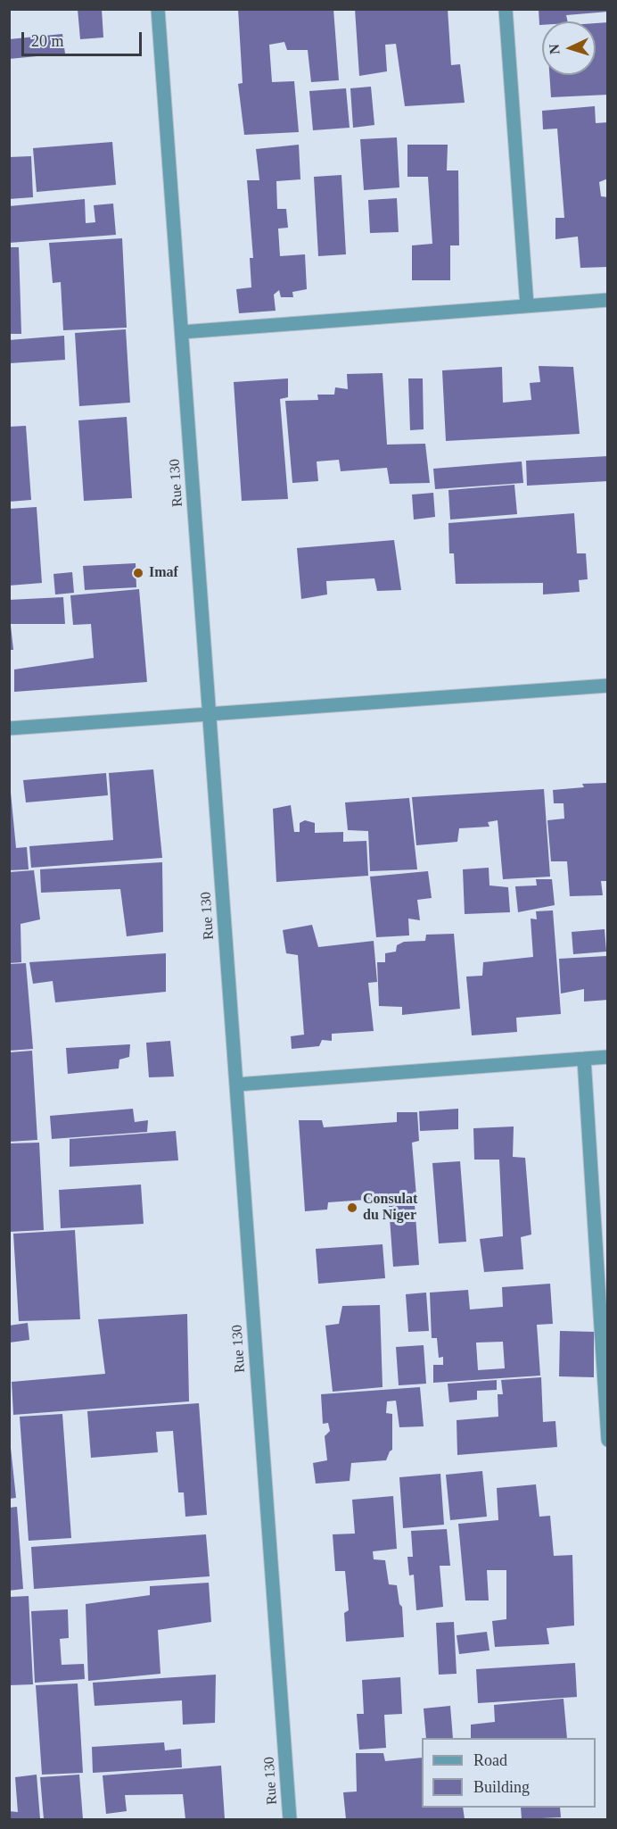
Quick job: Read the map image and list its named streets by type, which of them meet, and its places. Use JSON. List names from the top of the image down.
{
  "streets": {
    "street": ["Rue 130"]
  },
  "places": ["Imaf", "Consulat du Niger"],
  "legend": ["Road", "Building"],
  "scale_bar": "20 m",
  "north": "left"
}
